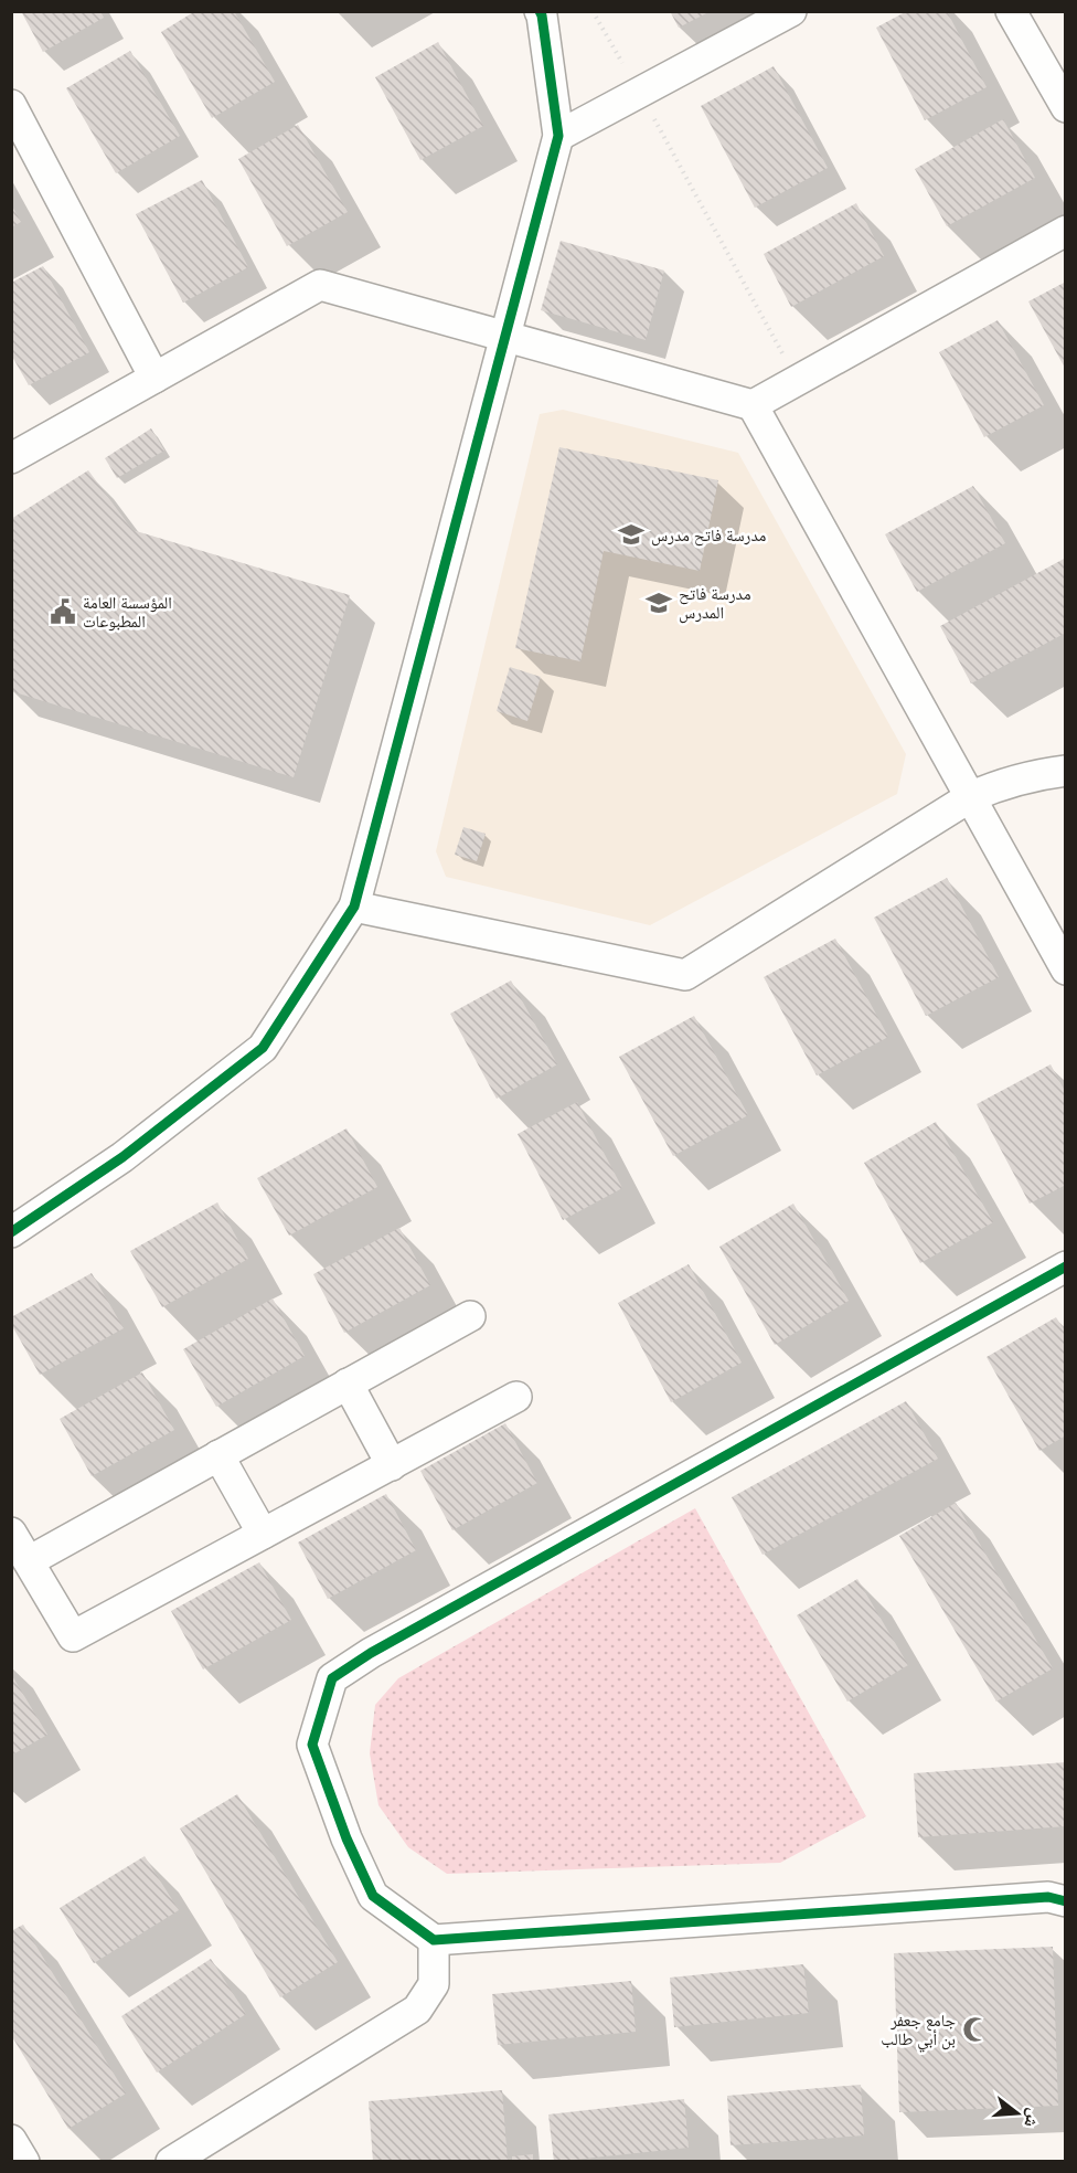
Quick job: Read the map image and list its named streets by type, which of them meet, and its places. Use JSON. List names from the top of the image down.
{
  "places": {
    "school or university": ["مدرسة فاتح مدرس", "مدرسة فاتح المدرس"],
    "public building": ["المؤسسة العامة المطبوعات"],
    "mosque": ["جامع جعفر بن أبي طالب"]
  },
  "north": "right"
}
